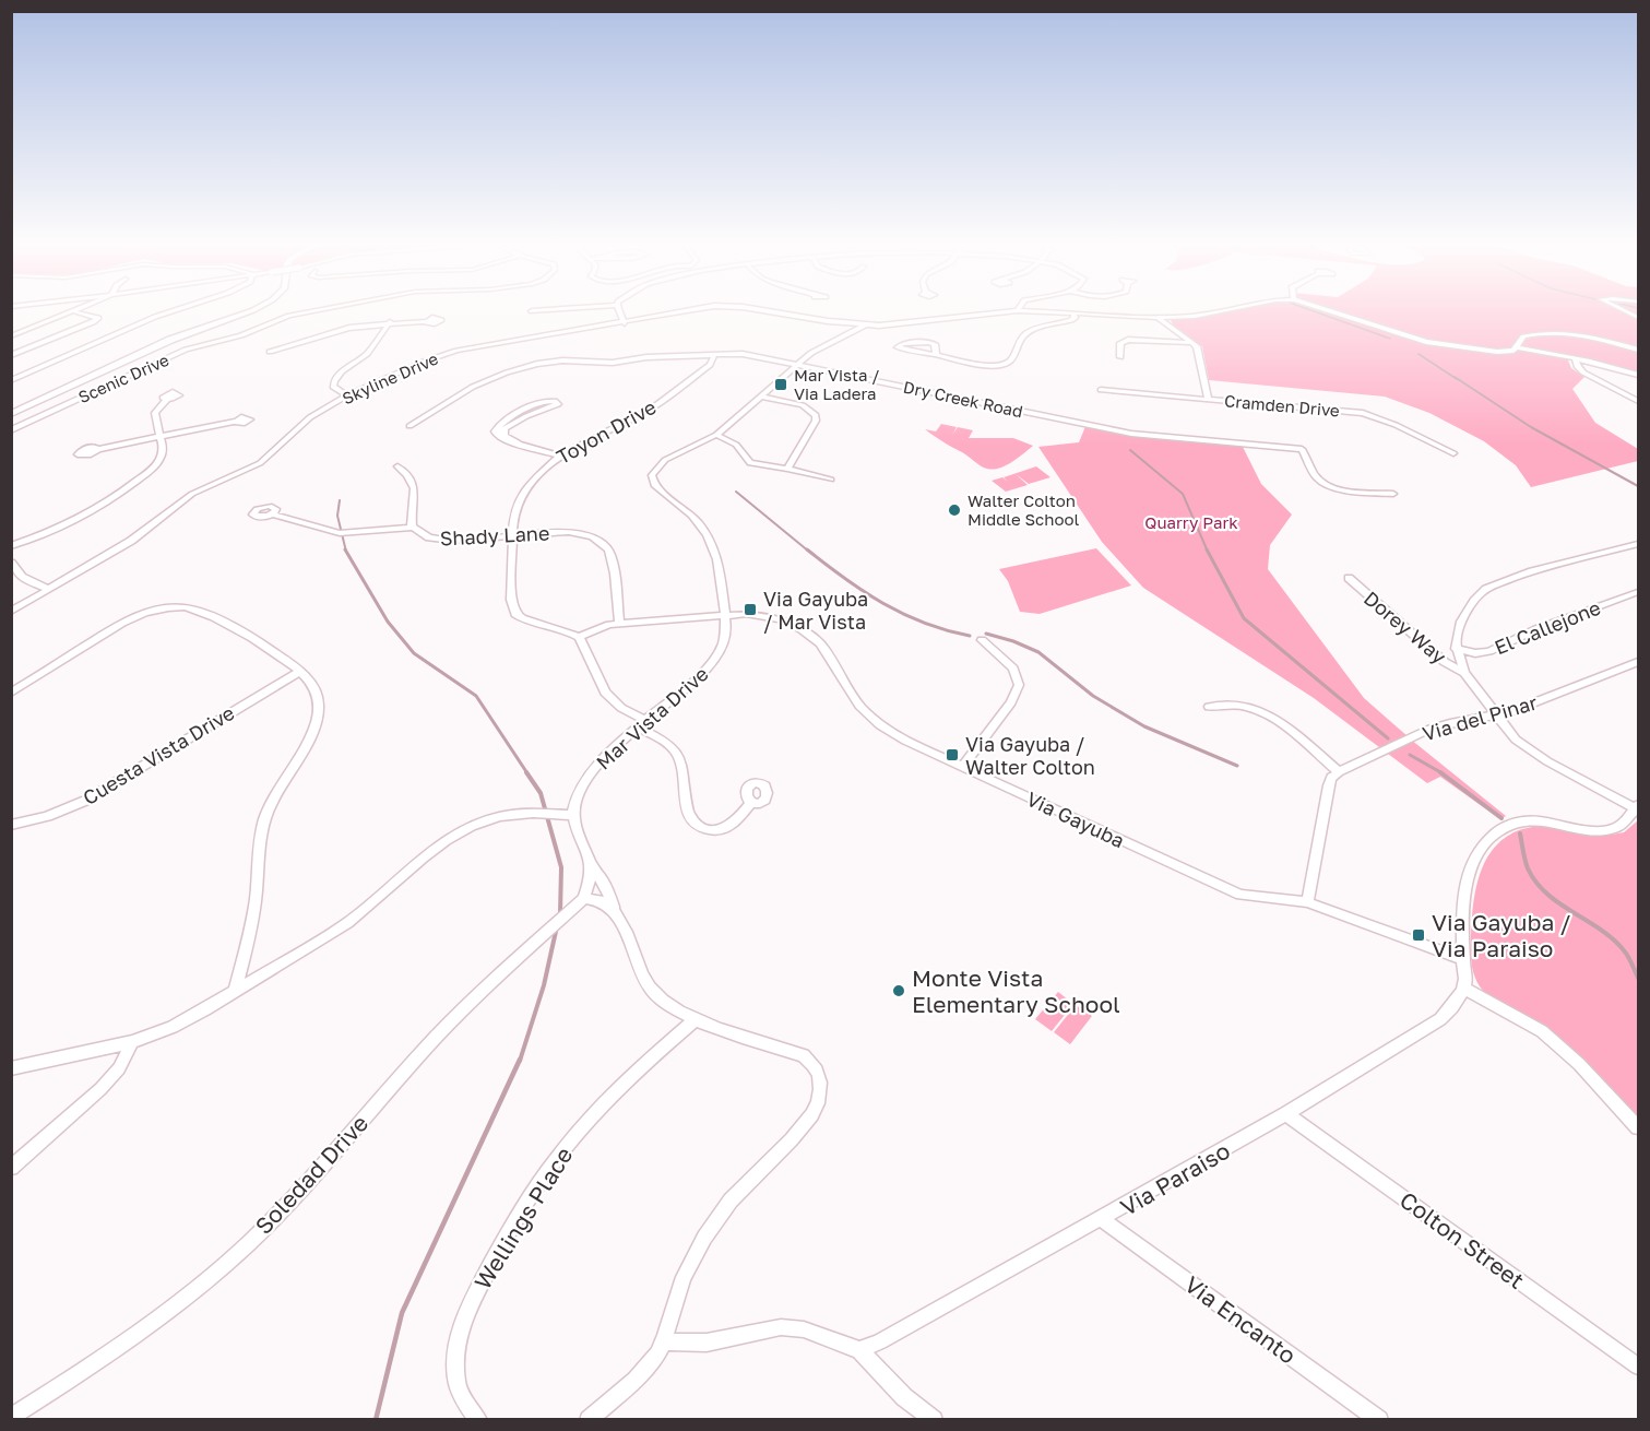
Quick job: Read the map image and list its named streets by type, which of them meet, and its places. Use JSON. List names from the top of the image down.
{
  "streets": {
    "street": [
      "Scenic Drive",
      "Skyline Drive",
      "Dry Creek Road",
      "Cramden Drive",
      "Toyon Drive",
      "Shady Lane",
      "Dorey Way",
      "El Callejone",
      "Mar Vista Drive",
      "Via del Pinar",
      "Cuesta Vista Drive",
      "Via Gayuba",
      "Soledad Drive",
      "Via Paraiso",
      "Wellings Place",
      "Colton Street",
      "Via Encanto"
    ]
  },
  "crossings": [
    ["Skyline Drive", "Mar Vista Drive"],
    ["Dry Creek Road", "Toyon Drive"],
    ["Dry Creek Road", "Mar Vista Drive"],
    ["Toyon Drive", "Shady Lane"],
    ["Toyon Drive", "Via Gayuba"],
    ["Shady Lane", "Via Gayuba"],
    ["Mar Vista Drive", "Via Gayuba"],
    ["Via Paraiso", "Colton Street"],
    ["Via Paraiso", "Via Encanto"]
  ],
  "parks": ["Quarry Park"],
  "places": {
    "transit": [
      "Mar Vista / Via Ladera",
      "Via Gayuba / Mar Vista",
      "Via Gayuba / Walter Colton",
      "Via Gayuba / Via Paraiso"
    ],
    "other": ["Walter Colton Middle School", "Monte Vista Elementary School"]
  }
}
